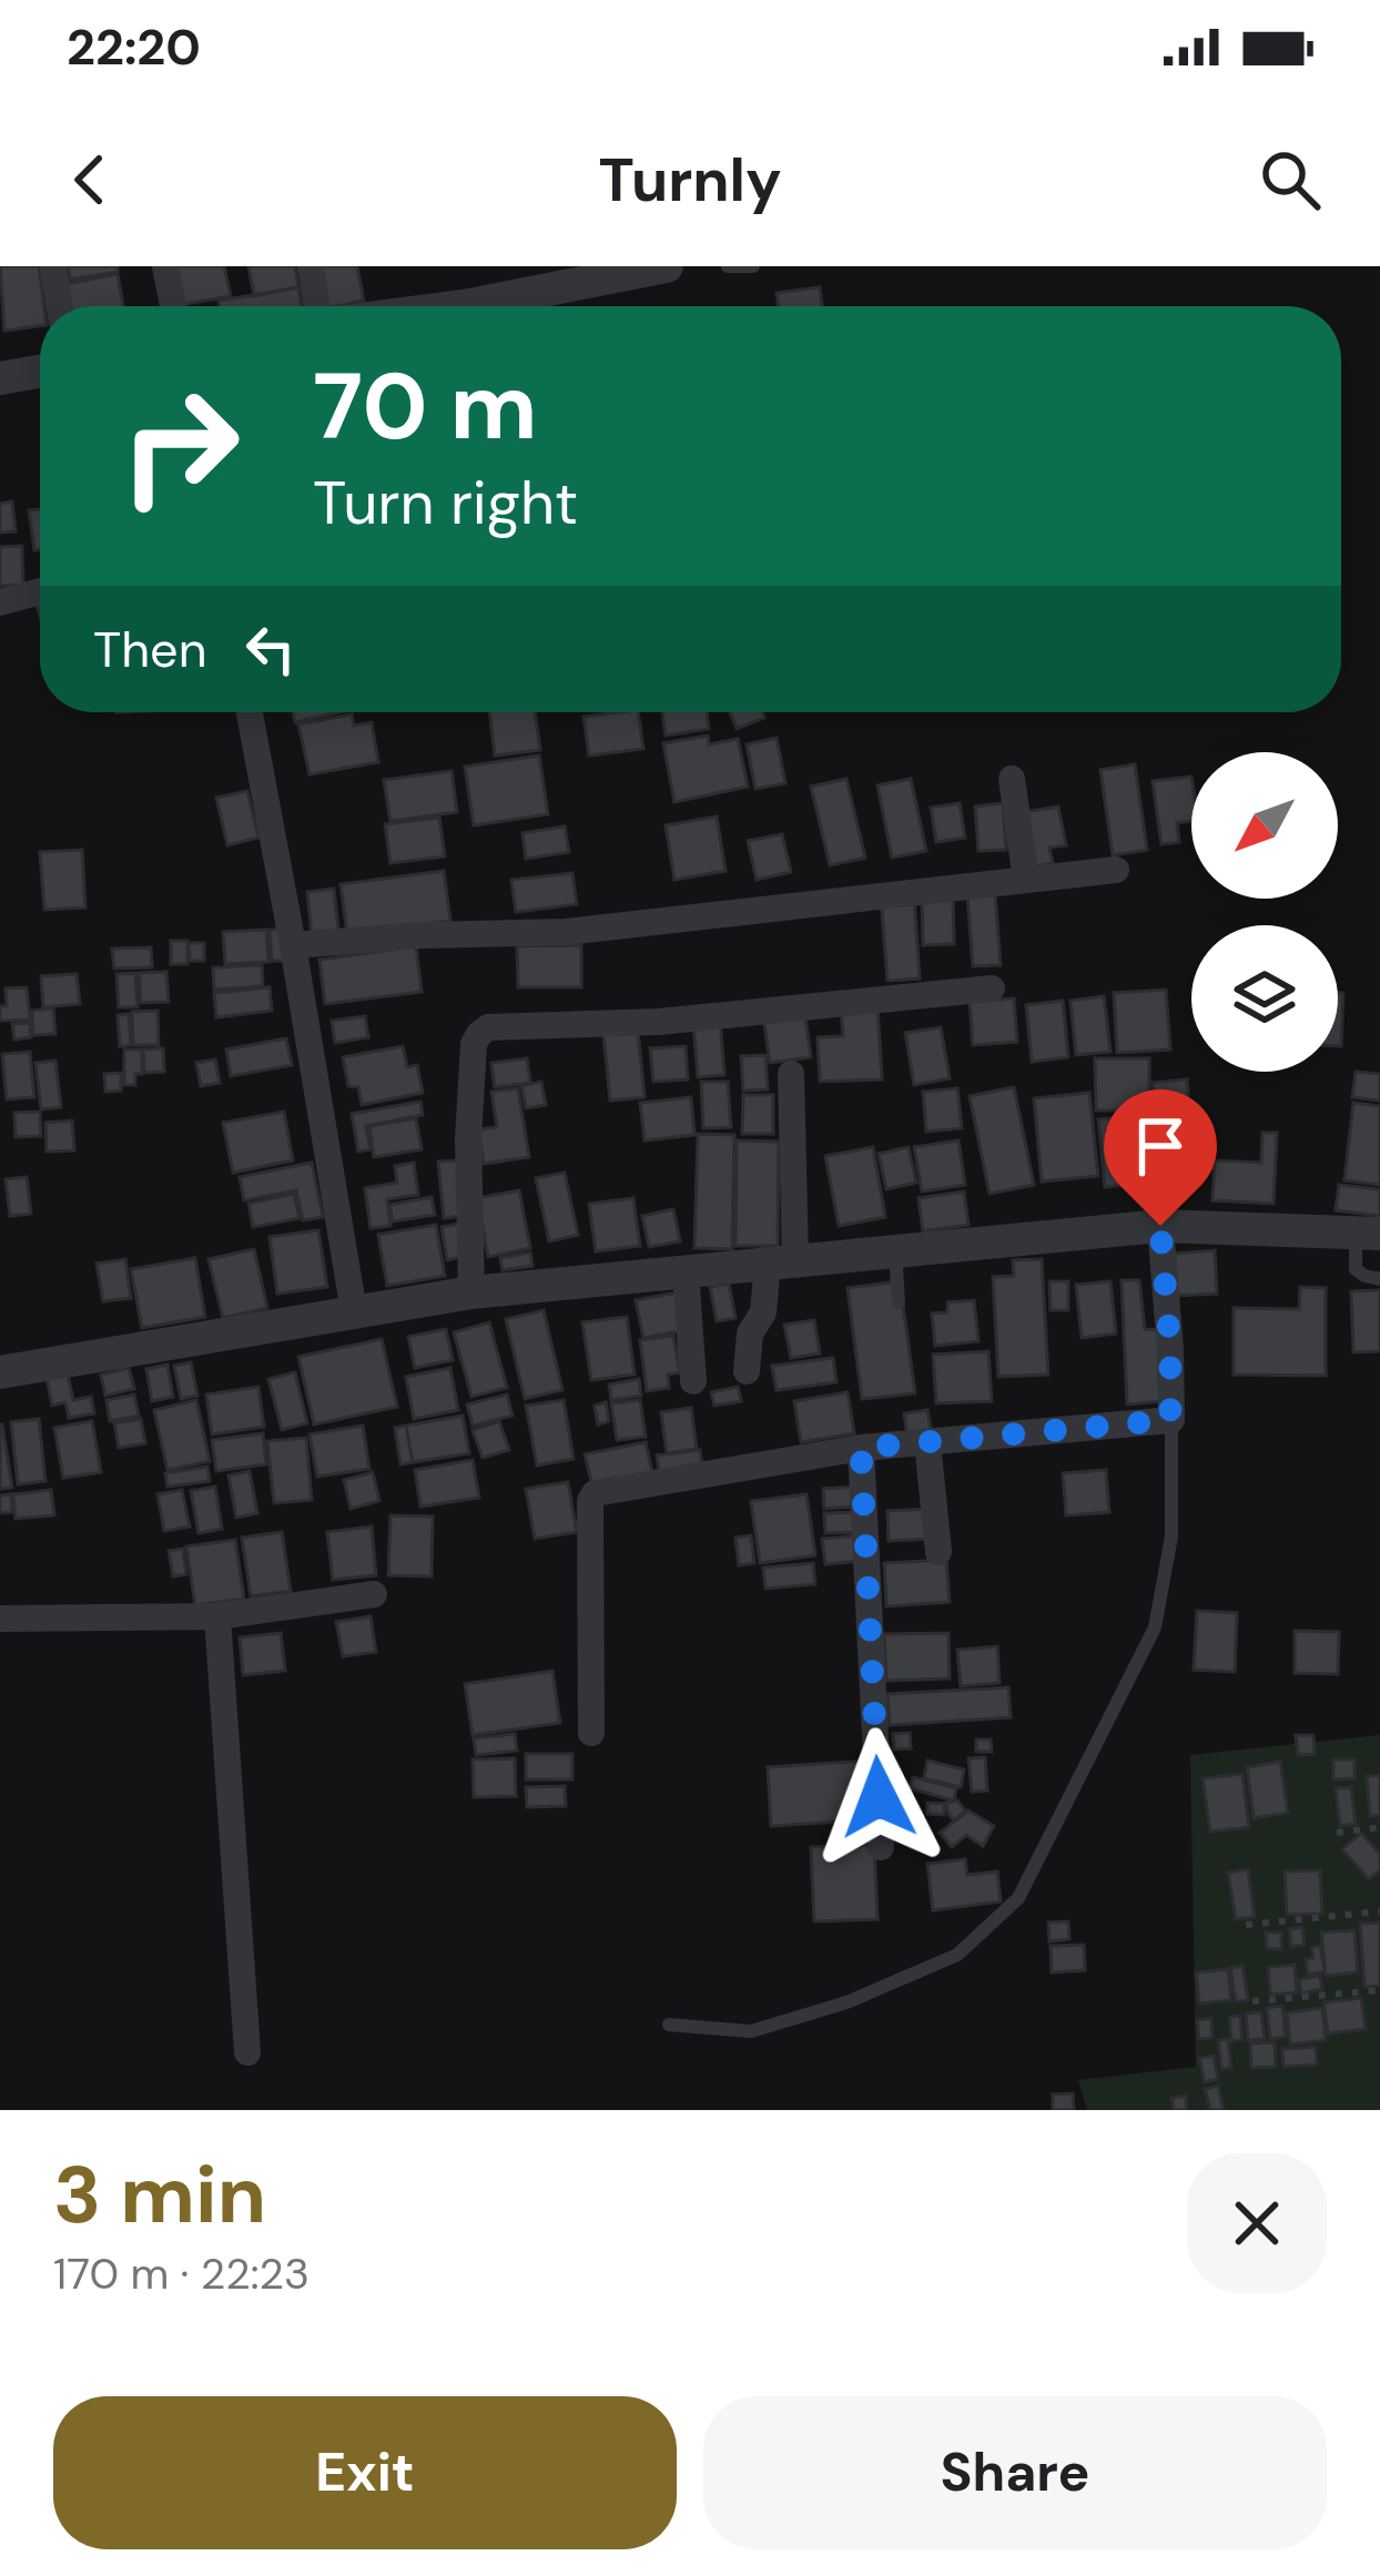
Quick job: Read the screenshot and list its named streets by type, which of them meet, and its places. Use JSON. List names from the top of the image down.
{
  "north": "bottom left",
  "page": {
    "status": "22:20",
    "header": "Turnly",
    "turn": ["70 m", "Turn right"],
    "then": "Then",
    "heading": ["3 min", "170 m · 22:23"],
    "buttons": ["Exit", "Share"]
  }
}
